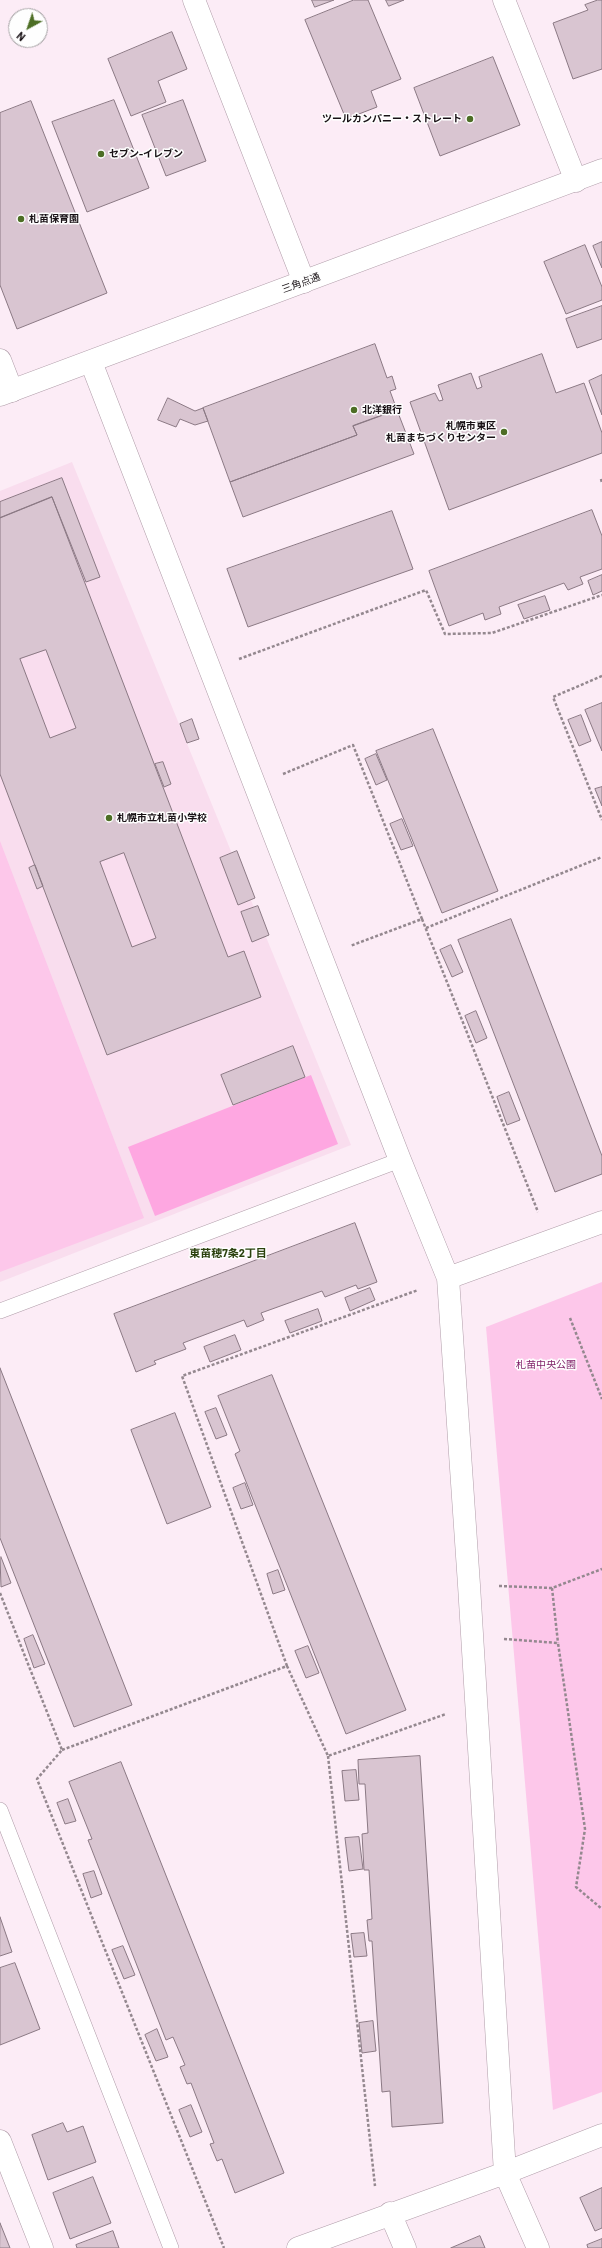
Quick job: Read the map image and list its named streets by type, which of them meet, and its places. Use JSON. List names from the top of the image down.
{
  "streets": {
    "street": ["三角点通"]
  },
  "districts": ["東苗穂7条2丁目"],
  "parks": ["札苗中央公園"],
  "places": [
    "ツールカンパニー・ストレート",
    "セブン-イレブン",
    "札苗保育園",
    "北洋銀行",
    "札幌市東区 札苗まちづくりセンター",
    "札幌市立札苗小学校"
  ],
  "north": "bottom left"
}
